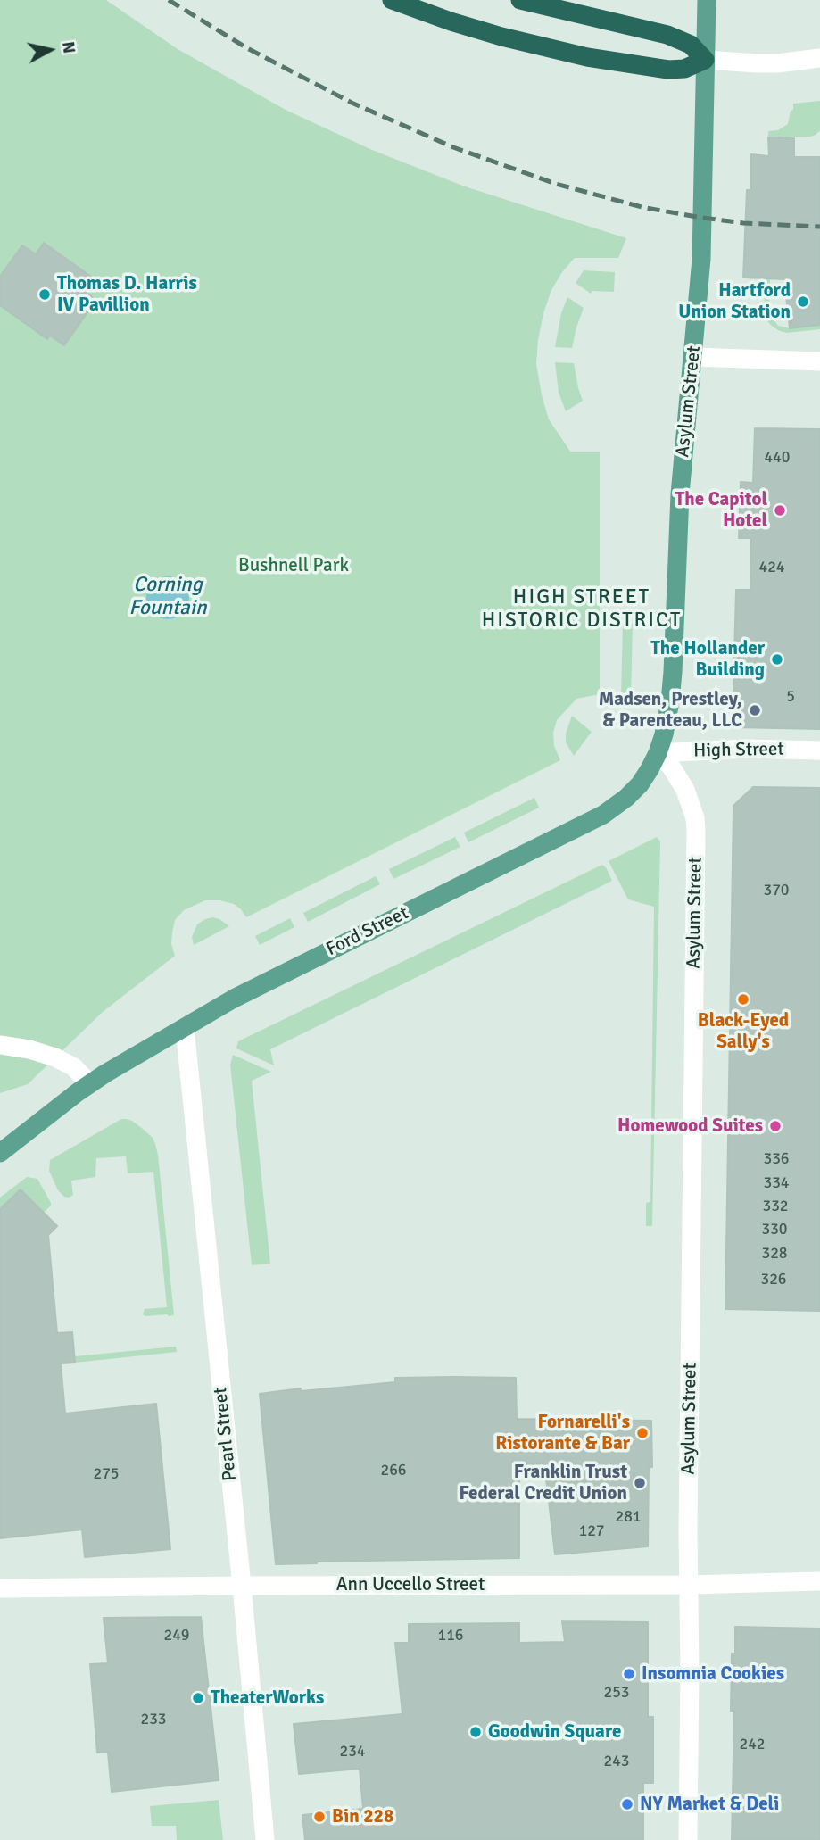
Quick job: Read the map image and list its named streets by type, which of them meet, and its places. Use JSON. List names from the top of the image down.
{
  "streets": {
    "main road": [
      "Asylum Street",
      "High Street",
      "Ford Street",
      "Pearl Street",
      "Ann Uccello Street"
    ]
  },
  "crossings": [
    ["Asylum Street", "High Street"],
    ["Asylum Street", "Ford Street"],
    ["Asylum Street", "Ann Uccello Street"],
    ["High Street", "Ford Street"],
    ["Ford Street", "Pearl Street"],
    ["Pearl Street", "Ann Uccello Street"]
  ],
  "districts": ["HIGH STREET HISTORIC DISTRICT"],
  "water": ["Corning Fountain"],
  "parks": ["Bushnell Park"],
  "places": [
    "Thomas D. Harris IV Pavillion",
    "Hartford Union Station",
    "The Capitol Hotel",
    "The Hollander Building",
    "Madsen, Prestley, & Parenteau, LLC",
    "Black-Eyed Sally's",
    "Homewood Suites",
    "Fornarelli's Ristorante & Bar",
    "Franklin Trust Federal Credit Union",
    "Insomnia Cookies",
    "TheaterWorks",
    "Goodwin Square",
    "NY Market & Deli",
    "Bin 228"
  ],
  "house_numbers": [
    "440",
    "424",
    "5",
    "370",
    "336",
    "334",
    "332",
    "330",
    "328",
    "326",
    "266",
    "275",
    "281",
    "127",
    "249",
    "116",
    "253",
    "233",
    "242",
    "234",
    "243"
  ],
  "north": "right"
}
